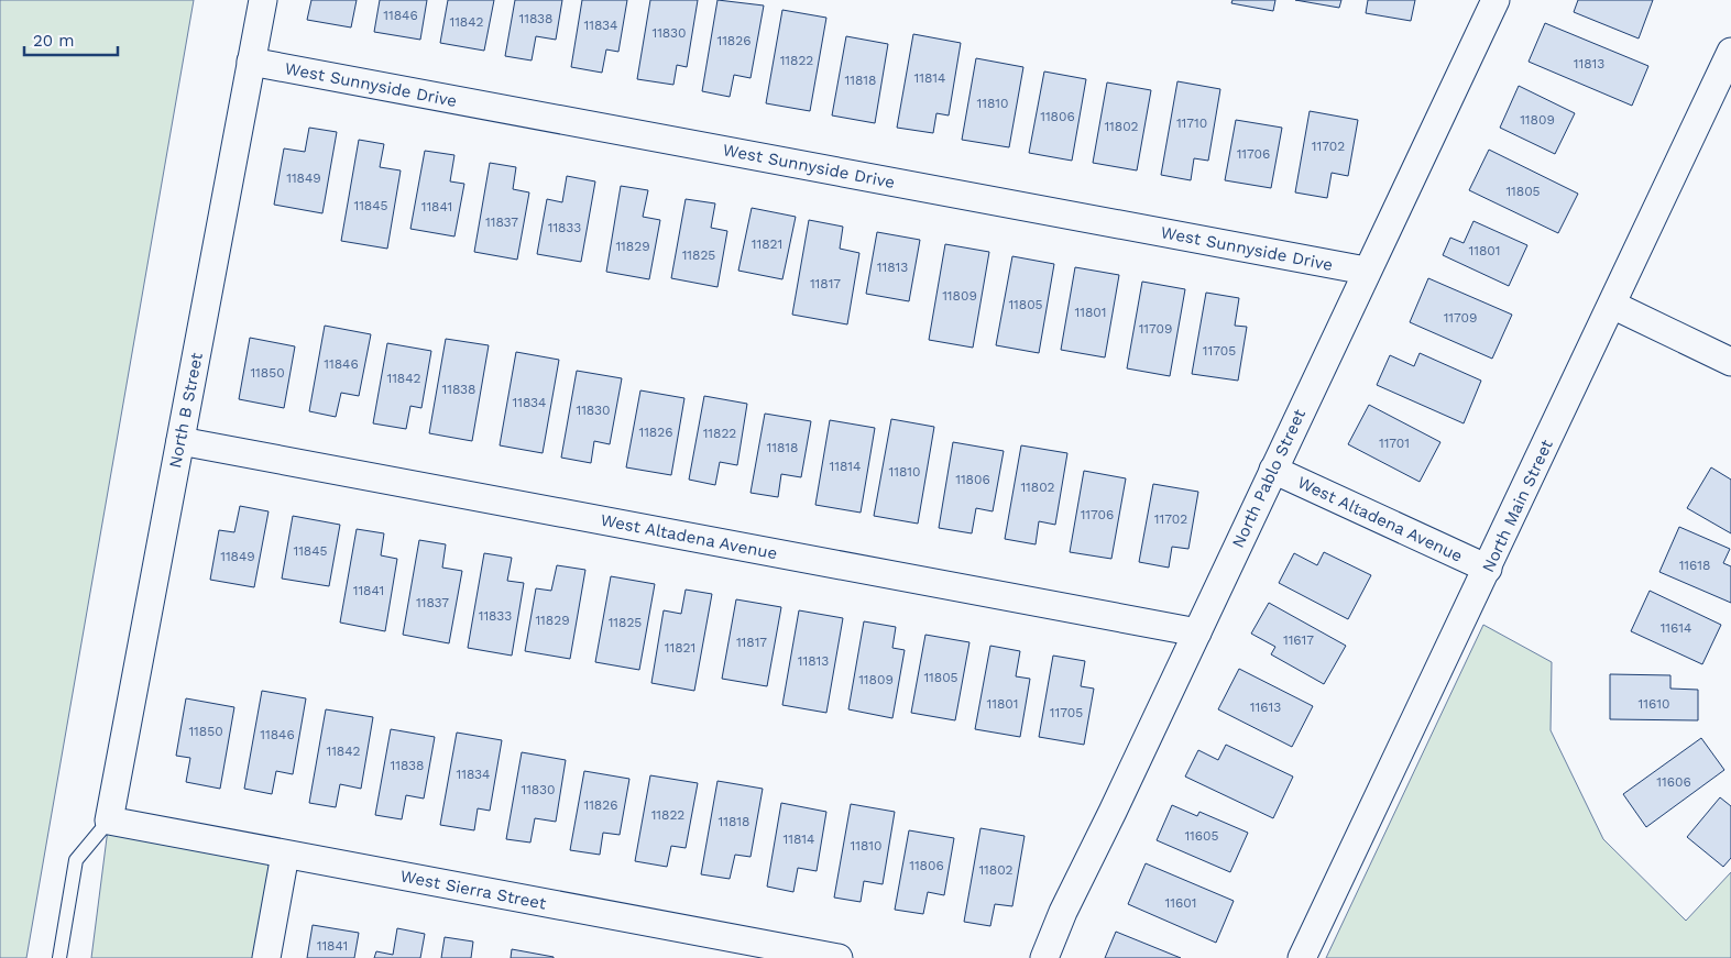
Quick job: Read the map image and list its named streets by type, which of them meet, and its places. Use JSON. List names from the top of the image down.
{
  "streets": {
    "street": [
      "West Sunnyside Drive",
      "North B Street",
      "North Pablo Street",
      "North Main Street",
      "West Altadena Avenue",
      "West Sierra Street"
    ]
  },
  "crossings": [
    ["West Sunnyside Drive", "North B Street"],
    ["West Sunnyside Drive", "North Pablo Street"],
    ["North B Street", "West Altadena Avenue"],
    ["North B Street", "West Sierra Street"],
    ["North Pablo Street", "West Altadena Avenue"],
    ["North Main Street", "West Altadena Avenue"]
  ],
  "house_numbers": [
    "11846",
    "11838",
    "11842",
    "11834",
    "11830",
    "11826",
    "11822",
    "11813",
    "11814",
    "11818",
    "11810",
    "11806",
    "11809",
    "11710",
    "11802",
    "11702",
    "11706",
    "11849",
    "11805",
    "11845",
    "11841",
    "11837",
    "11833",
    "11821",
    "11829",
    "11801",
    "11825",
    "11813",
    "11817",
    "11809",
    "11805",
    "11801",
    "11709",
    "11709",
    "11705",
    "11846",
    "11850",
    "11842",
    "11838",
    "11834",
    "11830",
    "11826",
    "11822",
    "11701",
    "11818",
    "11814",
    "11810",
    "11806",
    "11802",
    "11706",
    "11702",
    "11845",
    "11849",
    "11618",
    "11841",
    "11837",
    "11833",
    "11829",
    "11825",
    "11614",
    "11617",
    "11817",
    "11821",
    "11813",
    "11805",
    "11809",
    "11801",
    "11610",
    "11613",
    "11705",
    "11850",
    "11846",
    "11842",
    "11838",
    "11834",
    "11606",
    "11830",
    "11826",
    "11822",
    "11818",
    "11605",
    "11814",
    "11810",
    "11806",
    "11802",
    "11601",
    "11841"
  ],
  "scale_bar": "20 m"
}
